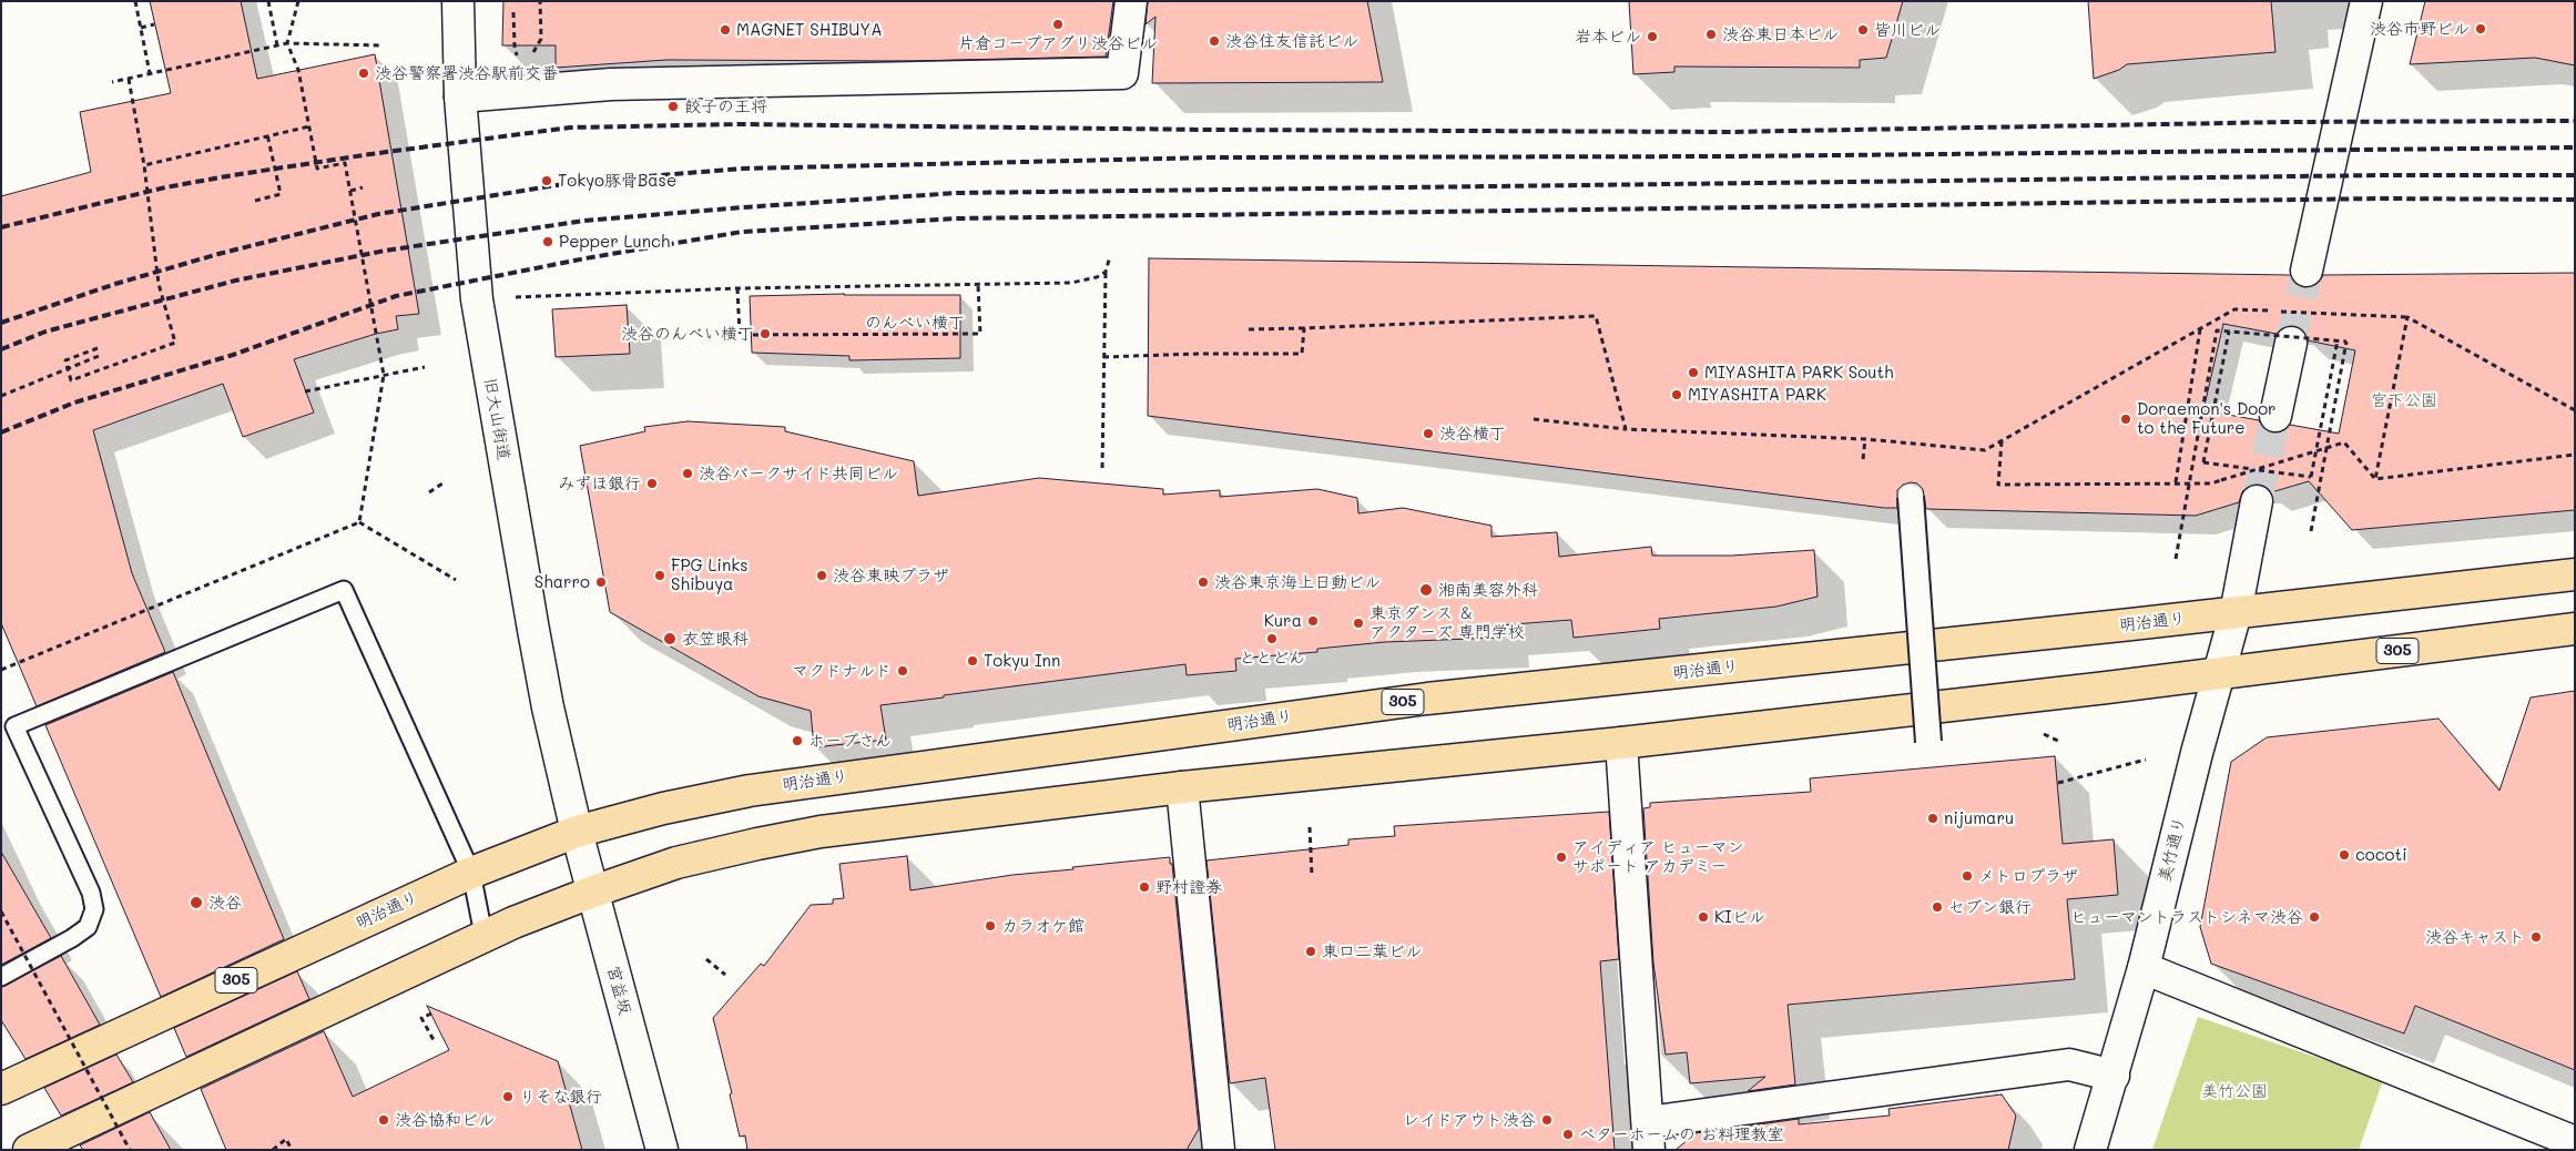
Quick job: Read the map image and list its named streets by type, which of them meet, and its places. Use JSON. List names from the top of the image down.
{
  "streets": {
    "main road": ["明治通り", "305"],
    "street": ["旧大山街道", "美竹通り", "宮益坂"],
    "path": ["のんべい横丁"]
  },
  "crossings": [
    ["旧大山街道", "明治通り"],
    ["旧大山街道", "宮益坂"],
    ["明治通り", "美竹通り"],
    ["明治通り", "宮益坂"],
    ["305", "美竹通り"],
    ["305", "宮益坂"]
  ],
  "parks": ["宮下公園", "美竹公園"],
  "places": [
    "片倉コープアグリ渋谷ビル",
    "渋谷市野ビル",
    "MAGNET SHIBUYA",
    "皆川ビル",
    "渋谷東日本ビル",
    "岩本ビル",
    "渋谷住友信託ビル",
    "渋谷警察署渋谷駅前交番",
    "餃子の王将",
    "Tokyo豚骨Base",
    "Pepper Lunch",
    "渋谷のんべい横丁",
    "MIYASHITA PARK South",
    "MIYASHITA PARK",
    "Doraemon's Door to the Future",
    "渋谷横丁",
    "渋谷パークサイド共同ビル",
    "みずほ銀行",
    "FPG Links Shibuya",
    "渋谷東映プラザ",
    "Sharro",
    "渋谷東京海上日動ビル",
    "湘南美容外科",
    "Kura",
    "東京ダンス ＆ アクターズ 専門学校",
    "衣笠眼科",
    "ととどん",
    "Tokyu Inn",
    "マクドナルド",
    "ホープさん",
    "nijumaru",
    "cocoti",
    "アイディア ヒューマン サポート アカデミー",
    "メトロプラザ",
    "野村證券",
    "渋谷",
    "セブン銀行",
    "KIビル",
    "ヒューマントラストシネマ渋谷",
    "カラオケ館",
    "渋谷キャスト",
    "東口二葉ビル",
    "りそな銀行",
    "渋谷協和ビル",
    "レイドアウト渋谷",
    "ベターホームの お料理教室"
  ]
}
